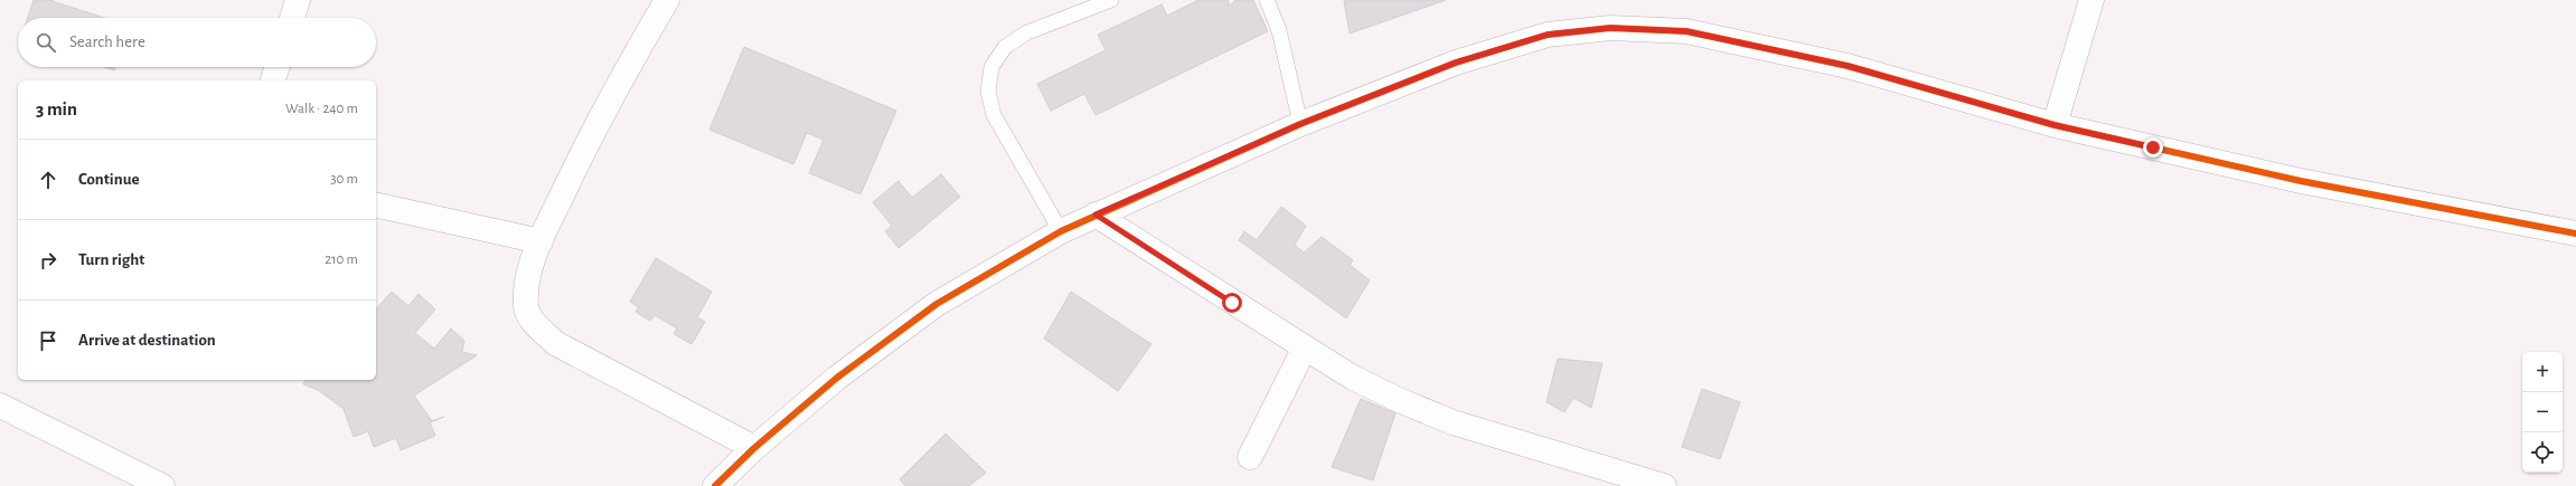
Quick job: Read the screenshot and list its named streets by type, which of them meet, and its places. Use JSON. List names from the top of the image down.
{
  "page": {
    "search": "Search here",
    "heading": ["3 min", "Walk · 240 m"],
    "list": [
      ["Continue", "30 m"],
      ["Turn right", "210 m"],
      "Arrive at destination"
    ],
    "map_buttons": ["+", "−"]
  }
}
